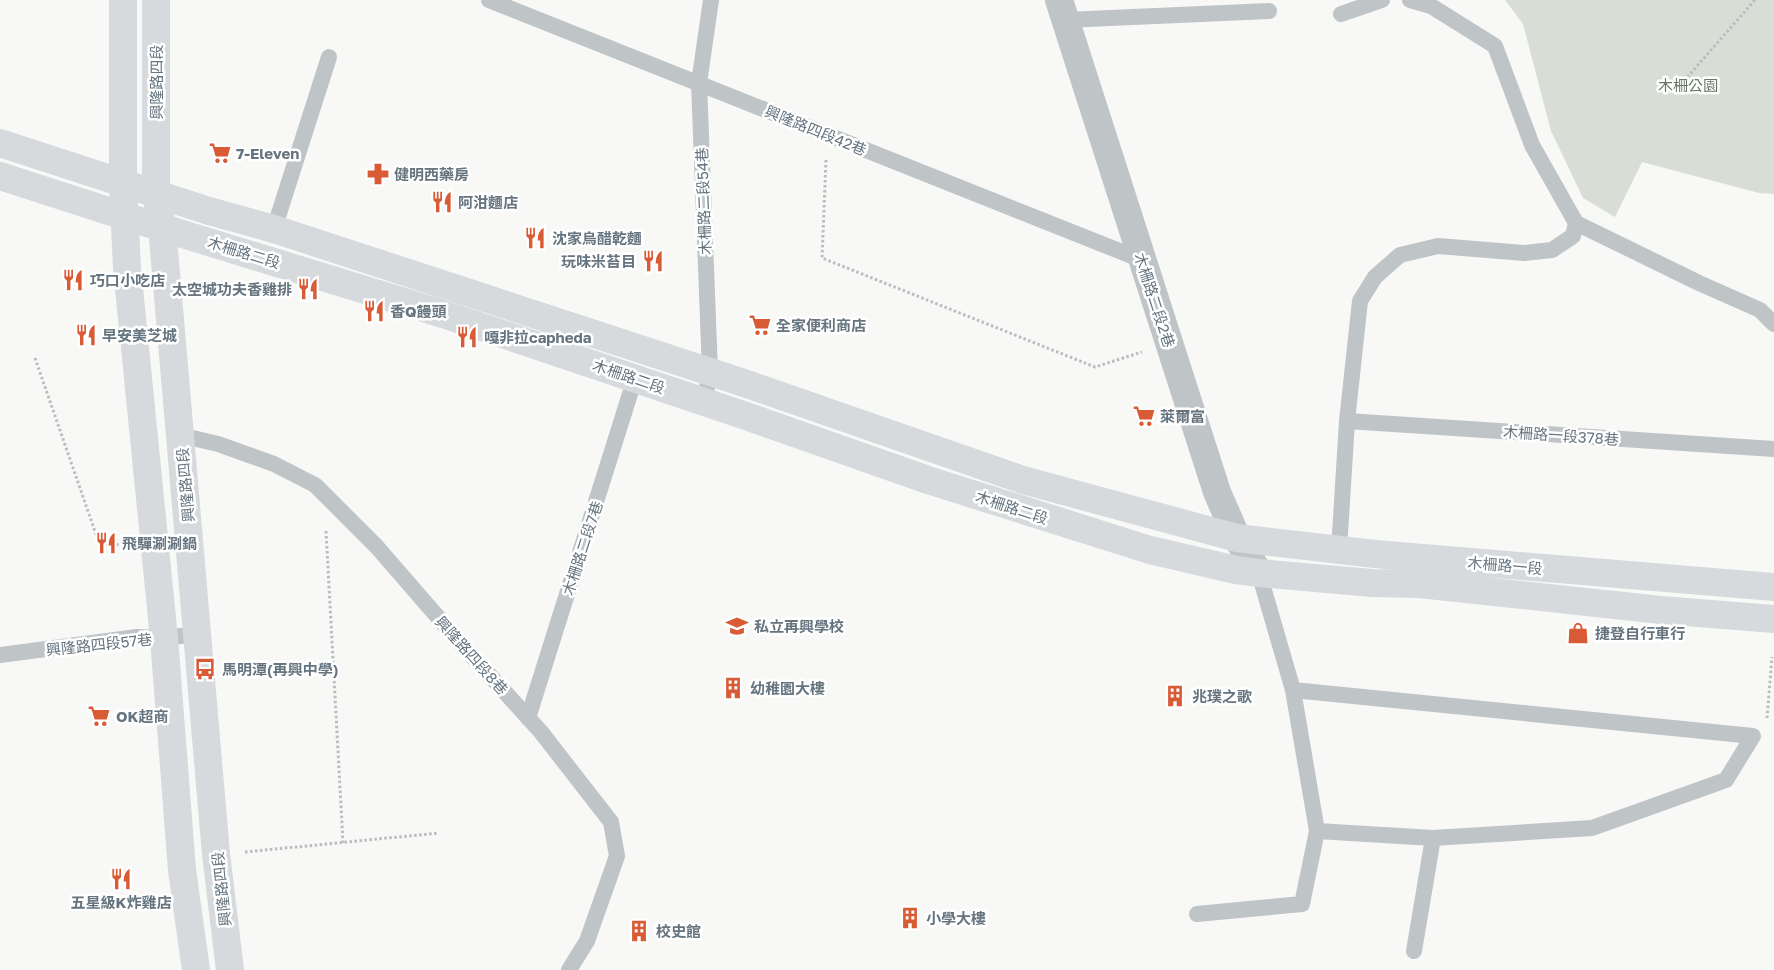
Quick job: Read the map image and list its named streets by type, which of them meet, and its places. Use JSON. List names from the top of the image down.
{
  "streets": {
    "main road": ["興隆路四段", "木柵路二段", "木柵路一段"],
    "street": ["木柵路二段2巷"],
    "lane": [
      "興隆路四段42巷",
      "木柵路二段54巷",
      "木柵路一段378巷",
      "木柵路二段7巷",
      "興隆路四段57巷",
      "興隆路四段8巷"
    ]
  },
  "crossings": [
    ["興隆路四段", "木柵路二段"],
    ["興隆路四段", "興隆路四段57巷"],
    ["興隆路四段", "興隆路四段8巷"],
    ["興隆路四段42巷", "木柵路二段54巷"],
    ["興隆路四段42巷", "木柵路二段2巷"],
    ["木柵路二段54巷", "木柵路二段"],
    ["木柵路二段", "木柵路二段2巷"],
    ["木柵路二段", "木柵路二段7巷"],
    ["木柵路二段", "木柵路一段"],
    ["木柵路二段2巷", "木柵路一段"],
    ["木柵路二段7巷", "興隆路四段8巷"]
  ],
  "parks": ["木柵公園"],
  "places": {
    "supermarket": [
      "7-Eleven",
      "全家便利商店",
      "萊爾富",
      "OK超商"
    ],
    "pharmacy": ["健明西藥房"],
    "restaurant": [
      "阿泔麵店",
      "沈家烏醋乾麵",
      "玩味米苔目",
      "巧口小吃店",
      "太空城功夫香雞排",
      "香Q饅頭",
      "早安美芝城",
      "嘎非拉capheda",
      "飛驒涮涮鍋",
      "五星級K炸雞店"
    ],
    "school or university": ["私立再興學校"],
    "shop": ["捷登自行車行"],
    "bus stop": ["馬明潭(再興中學)"],
    "building": [
      "幼稚園大樓",
      "兆璞之歌",
      "小學大樓",
      "校史館"
    ]
  }
}
